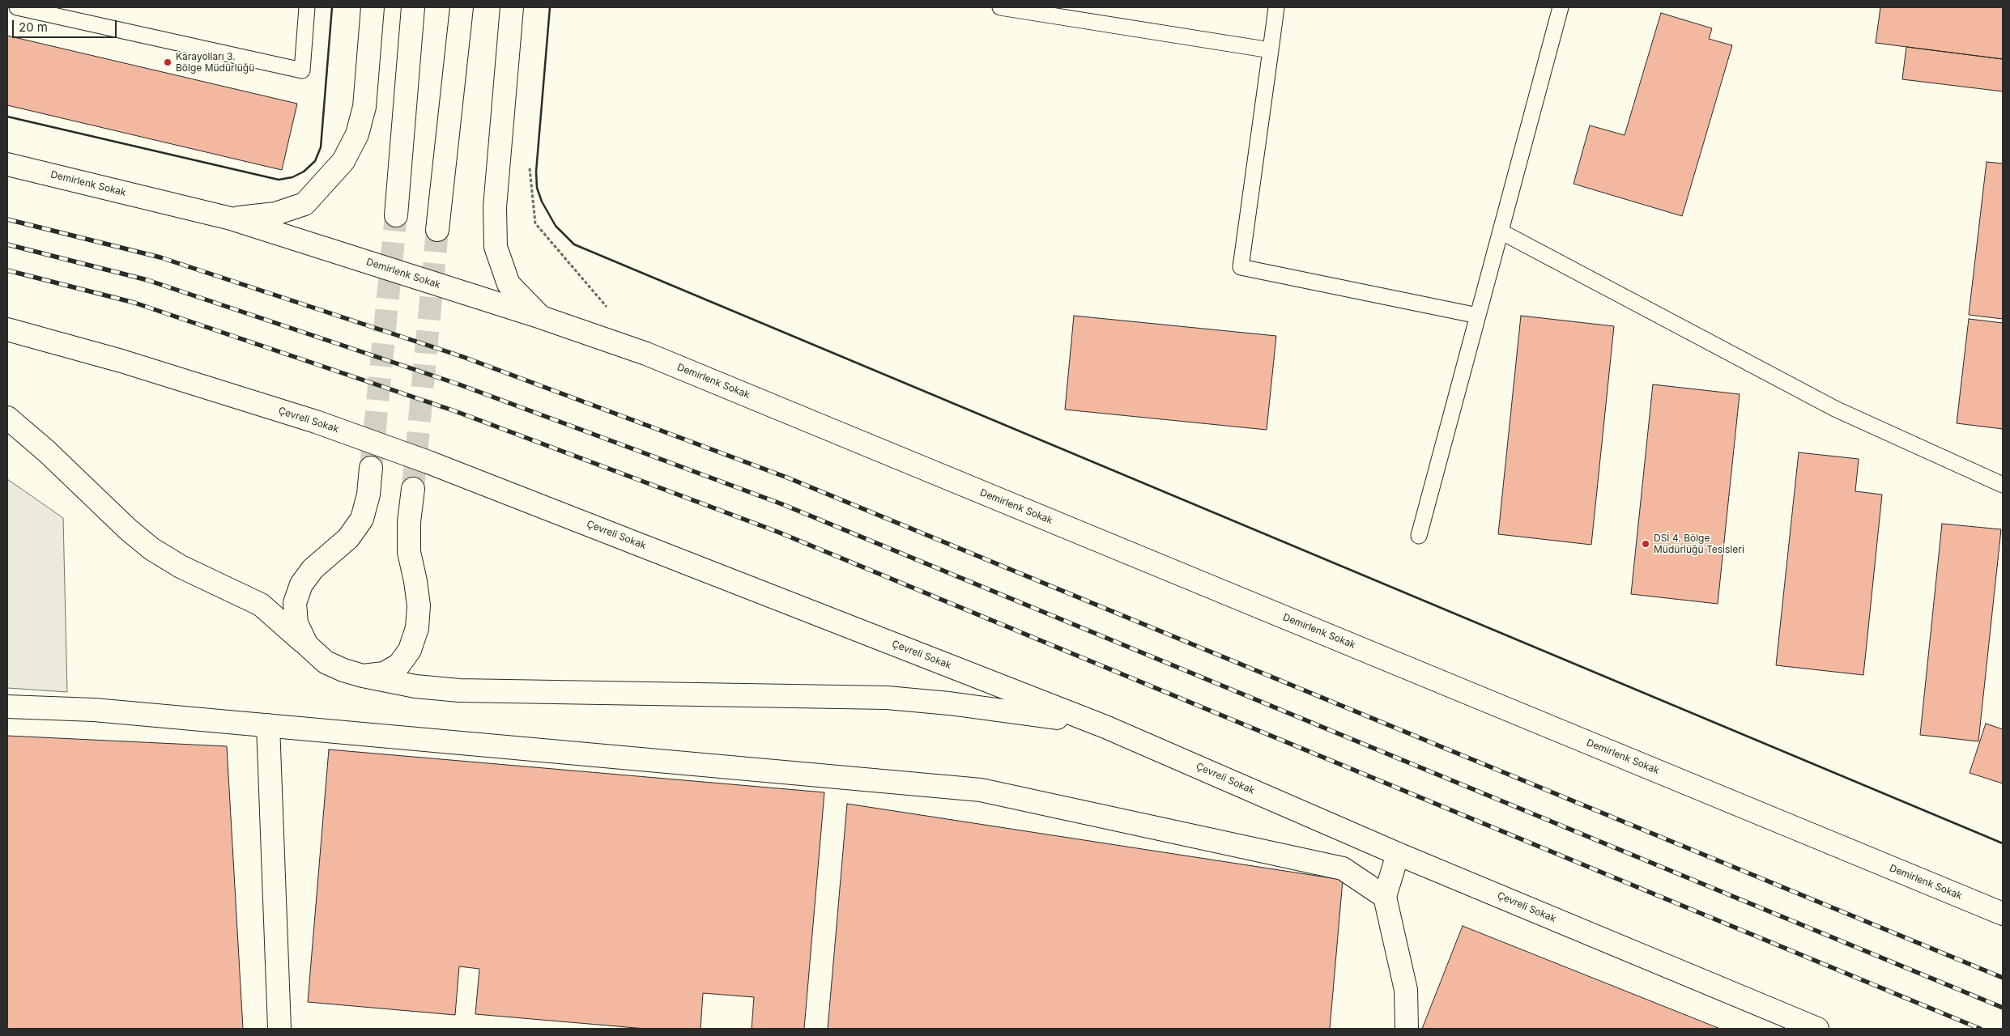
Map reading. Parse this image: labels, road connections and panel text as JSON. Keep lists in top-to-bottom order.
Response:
{
  "streets": {
    "street": ["Demirlenk Sokak", "Çevreli Sokak"]
  },
  "places": ["Karayolları 3. Bölge Müdürlüğü", "DSİ 4. Bölge Müdürlüğü Tesisleri"],
  "scale_bar": "20 m"
}
